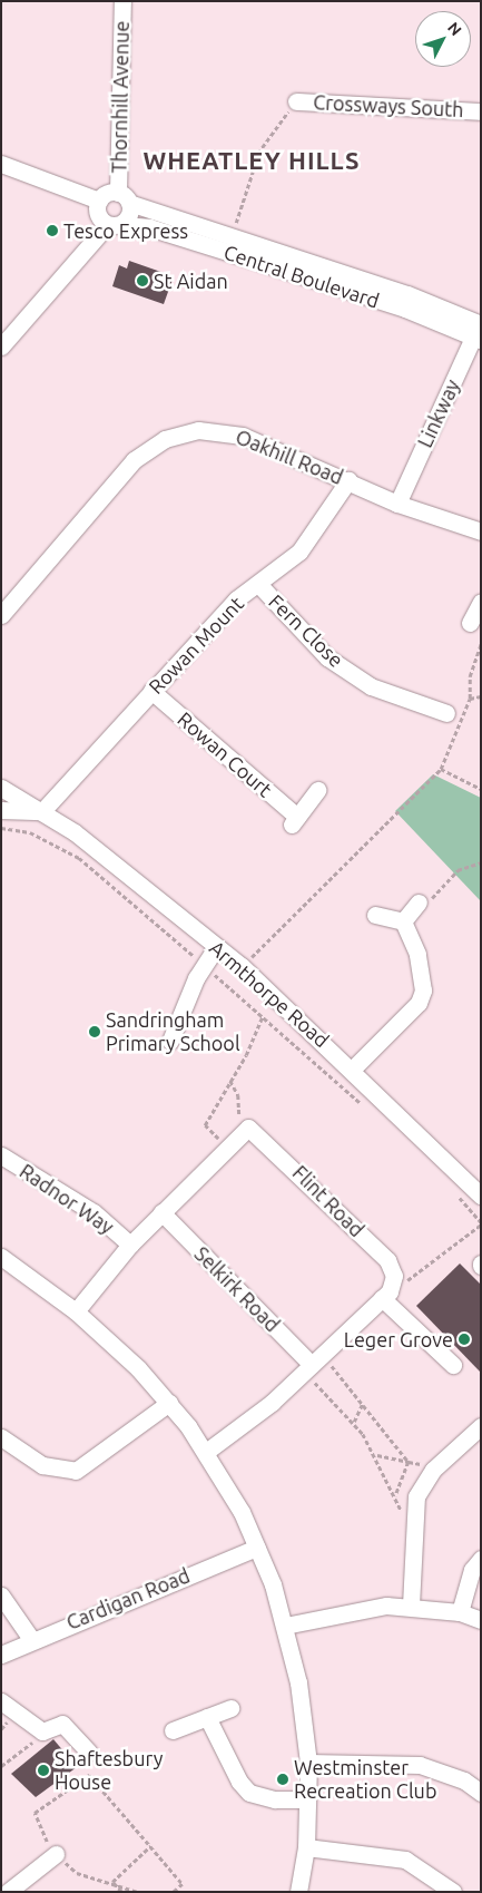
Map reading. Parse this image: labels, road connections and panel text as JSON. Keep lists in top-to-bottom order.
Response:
{
  "streets": {
    "street": [
      "Thornhill Avenue",
      "Crossways South",
      "Central Boulevard",
      "Linkway",
      "Oakhill Road",
      "Fern Close",
      "Rowan Mount",
      "Rowan Court",
      "Armthorpe Road",
      "Radnor Way",
      "Flint Road",
      "Selkirk Road",
      "Cardigan Road"
    ]
  },
  "crossings": [
    ["Thornhill Avenue", "Central Boulevard"],
    ["Central Boulevard", "Linkway"],
    ["Linkway", "Oakhill Road"],
    ["Oakhill Road", "Rowan Mount"],
    ["Fern Close", "Rowan Mount"],
    ["Rowan Mount", "Rowan Court"],
    ["Rowan Mount", "Armthorpe Road"]
  ],
  "districts": ["WHEATLEY HILLS"],
  "places": [
    "Tesco Express",
    "St Aidan",
    "Sandringham Primary School",
    "Leger Grove",
    "Shaftesbury House",
    "Westminster Recreation Club"
  ],
  "north": "top right"
}
